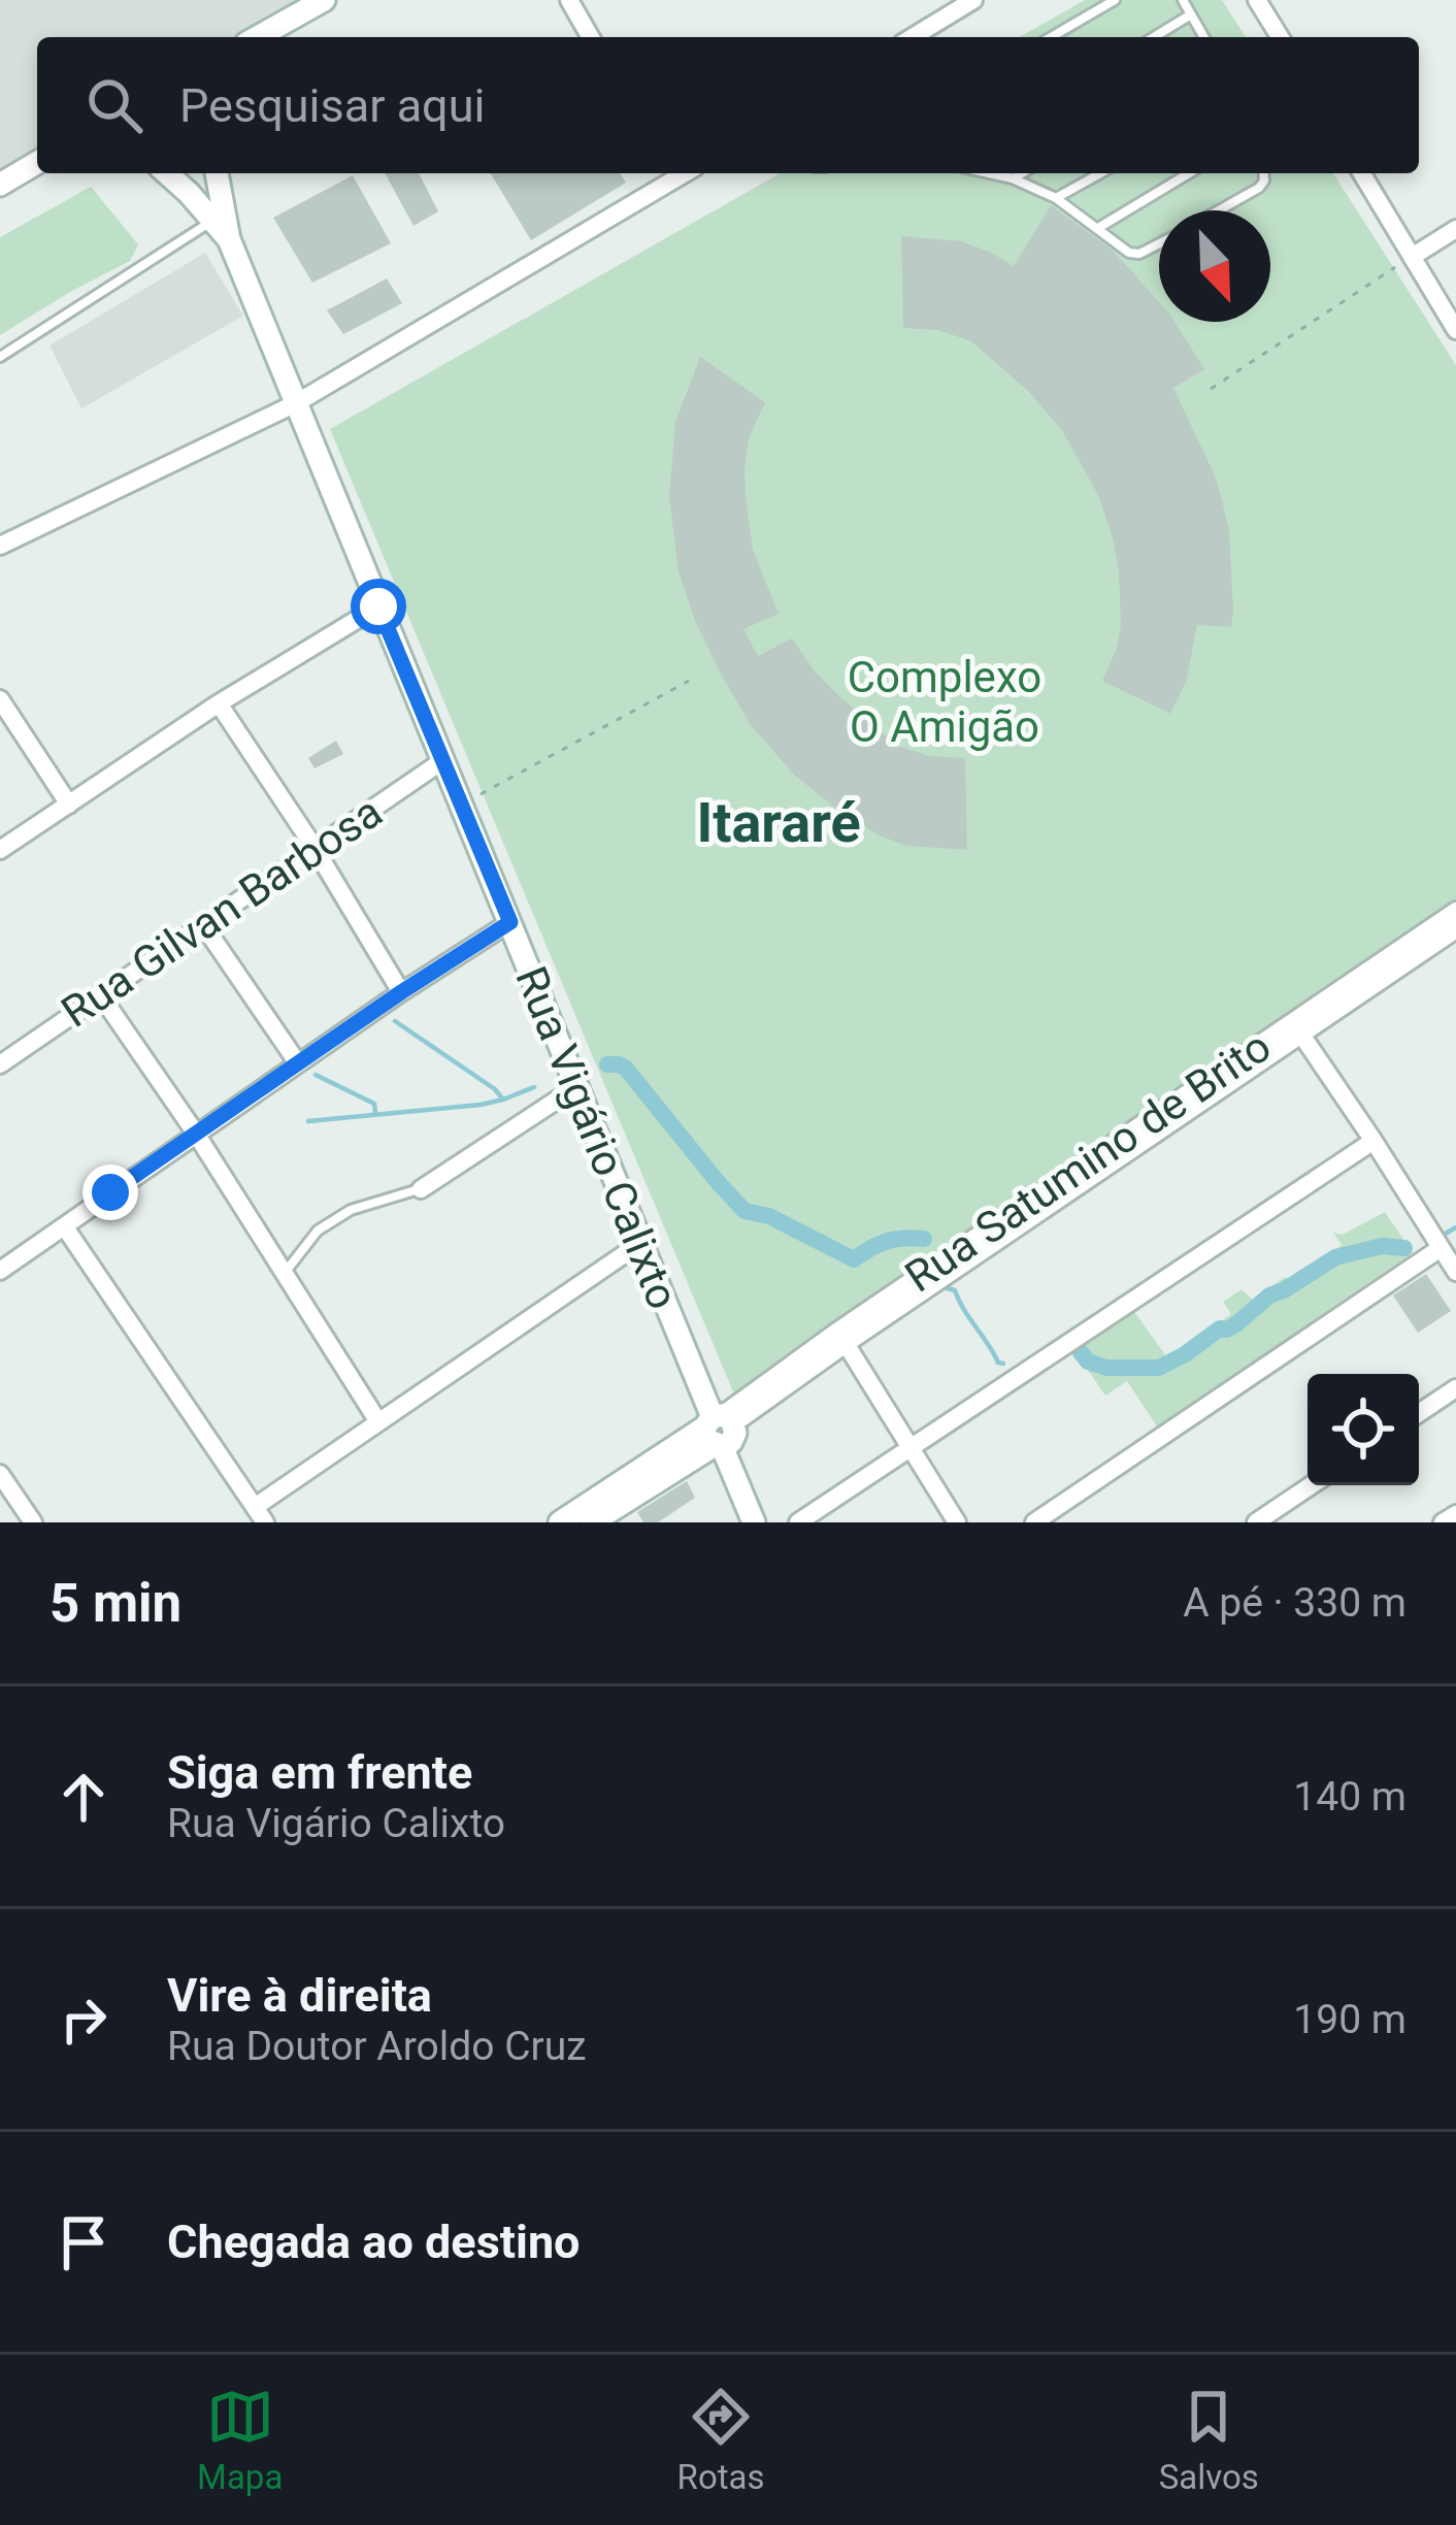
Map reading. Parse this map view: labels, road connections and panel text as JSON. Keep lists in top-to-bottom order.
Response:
{
  "streets": {
    "main road": ["Rua Vigário Calixto", "Rua Satumino de Brito"],
    "street": ["Rua Gilvan Barbosa"]
  },
  "crossings": [
    ["Rua Gilvan Barbosa", "Rua Vigário Calixto"],
    ["Rua Vigário Calixto", "Rua Satumino de Brito"]
  ],
  "districts": ["Itararé"],
  "parks": ["Complexo O Amigão"],
  "north": "bottom right",
  "page": {
    "search": "Pesquisar aqui",
    "heading": ["5 min", "A pé · 330 m"],
    "list": [
      ["Siga em frente", "Rua Vigário Calixto", "140 m"],
      ["Vire à direita", "Rua Doutor Aroldo Cruz", "190 m"],
      "Chegada ao destino"
    ],
    "nav": ["Mapa", "Rotas", "Salvos"]
  }
}
